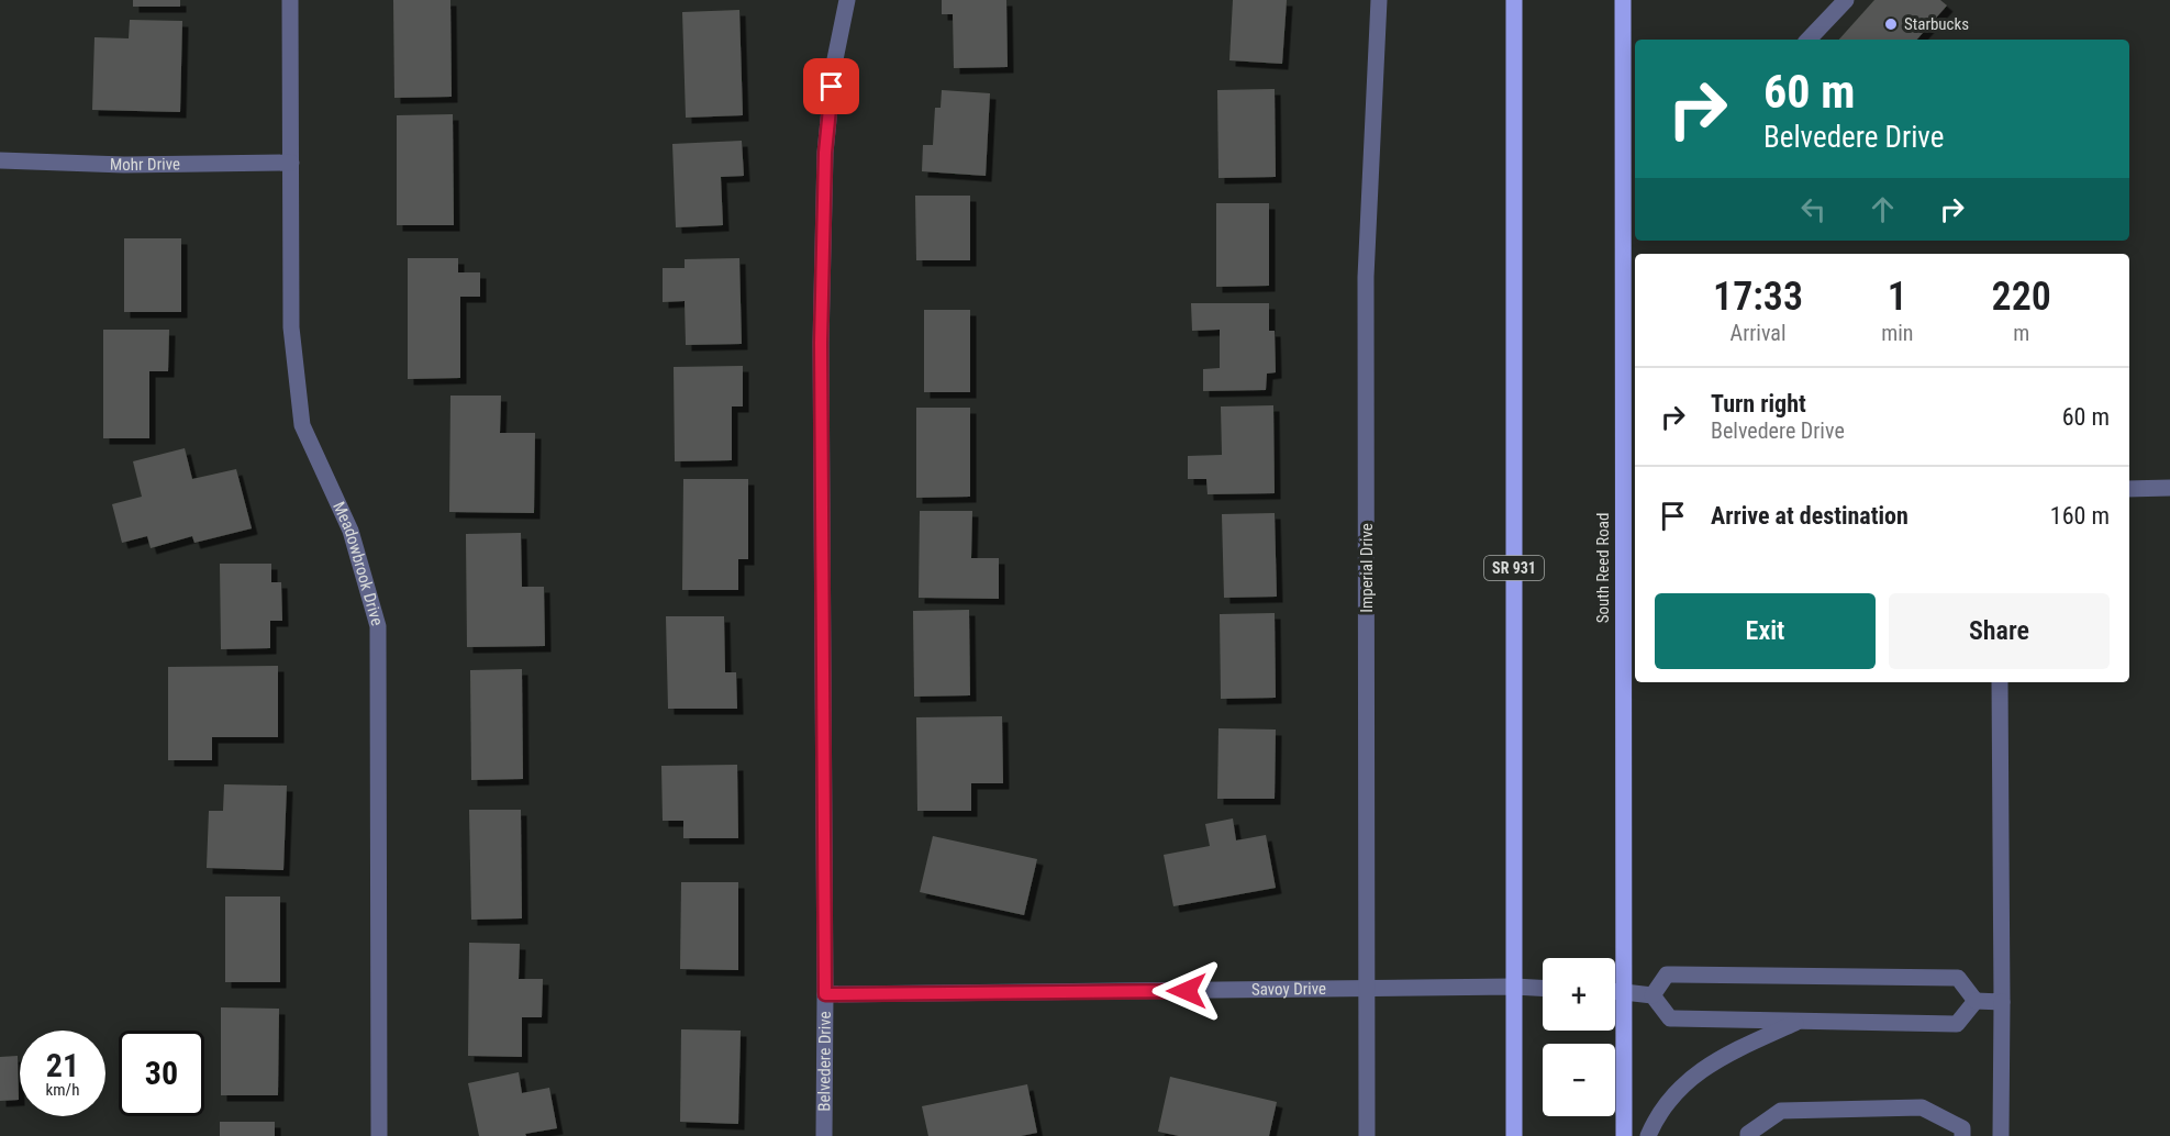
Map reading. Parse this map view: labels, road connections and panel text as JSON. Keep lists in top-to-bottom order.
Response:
{
  "streets": {
    "main road": ["SR 931", "South Reed Road"],
    "street": [
      "Mohr Drive",
      "Meadowbrook Drive",
      "Imperial Drive",
      "Savoy Drive",
      "Belvedere Drive"
    ]
  },
  "crossings": [
    ["Mohr Drive", "Meadowbrook Drive"],
    ["Imperial Drive", "Savoy Drive"],
    ["SR 931", "Savoy Drive"],
    ["Savoy Drive", "Belvedere Drive"]
  ],
  "places": ["Starbucks"],
  "page": {
    "turn": ["60 m", "Belvedere Drive"],
    "eta": [
      "17:33",
      "Arrival",
      "1",
      "min",
      "220",
      "m"
    ],
    "list": [
      {
        "name": "Turn right",
        "note": "Belvedere Drive",
        "value": "60 m"
      },
      {
        "name": "Arrive at destination",
        "value": "160 m"
      }
    ],
    "buttons": ["Exit", "Share"],
    "map_buttons": ["+", "−"],
    "speed": "21 km/h",
    "limit": "30"
  }
}
